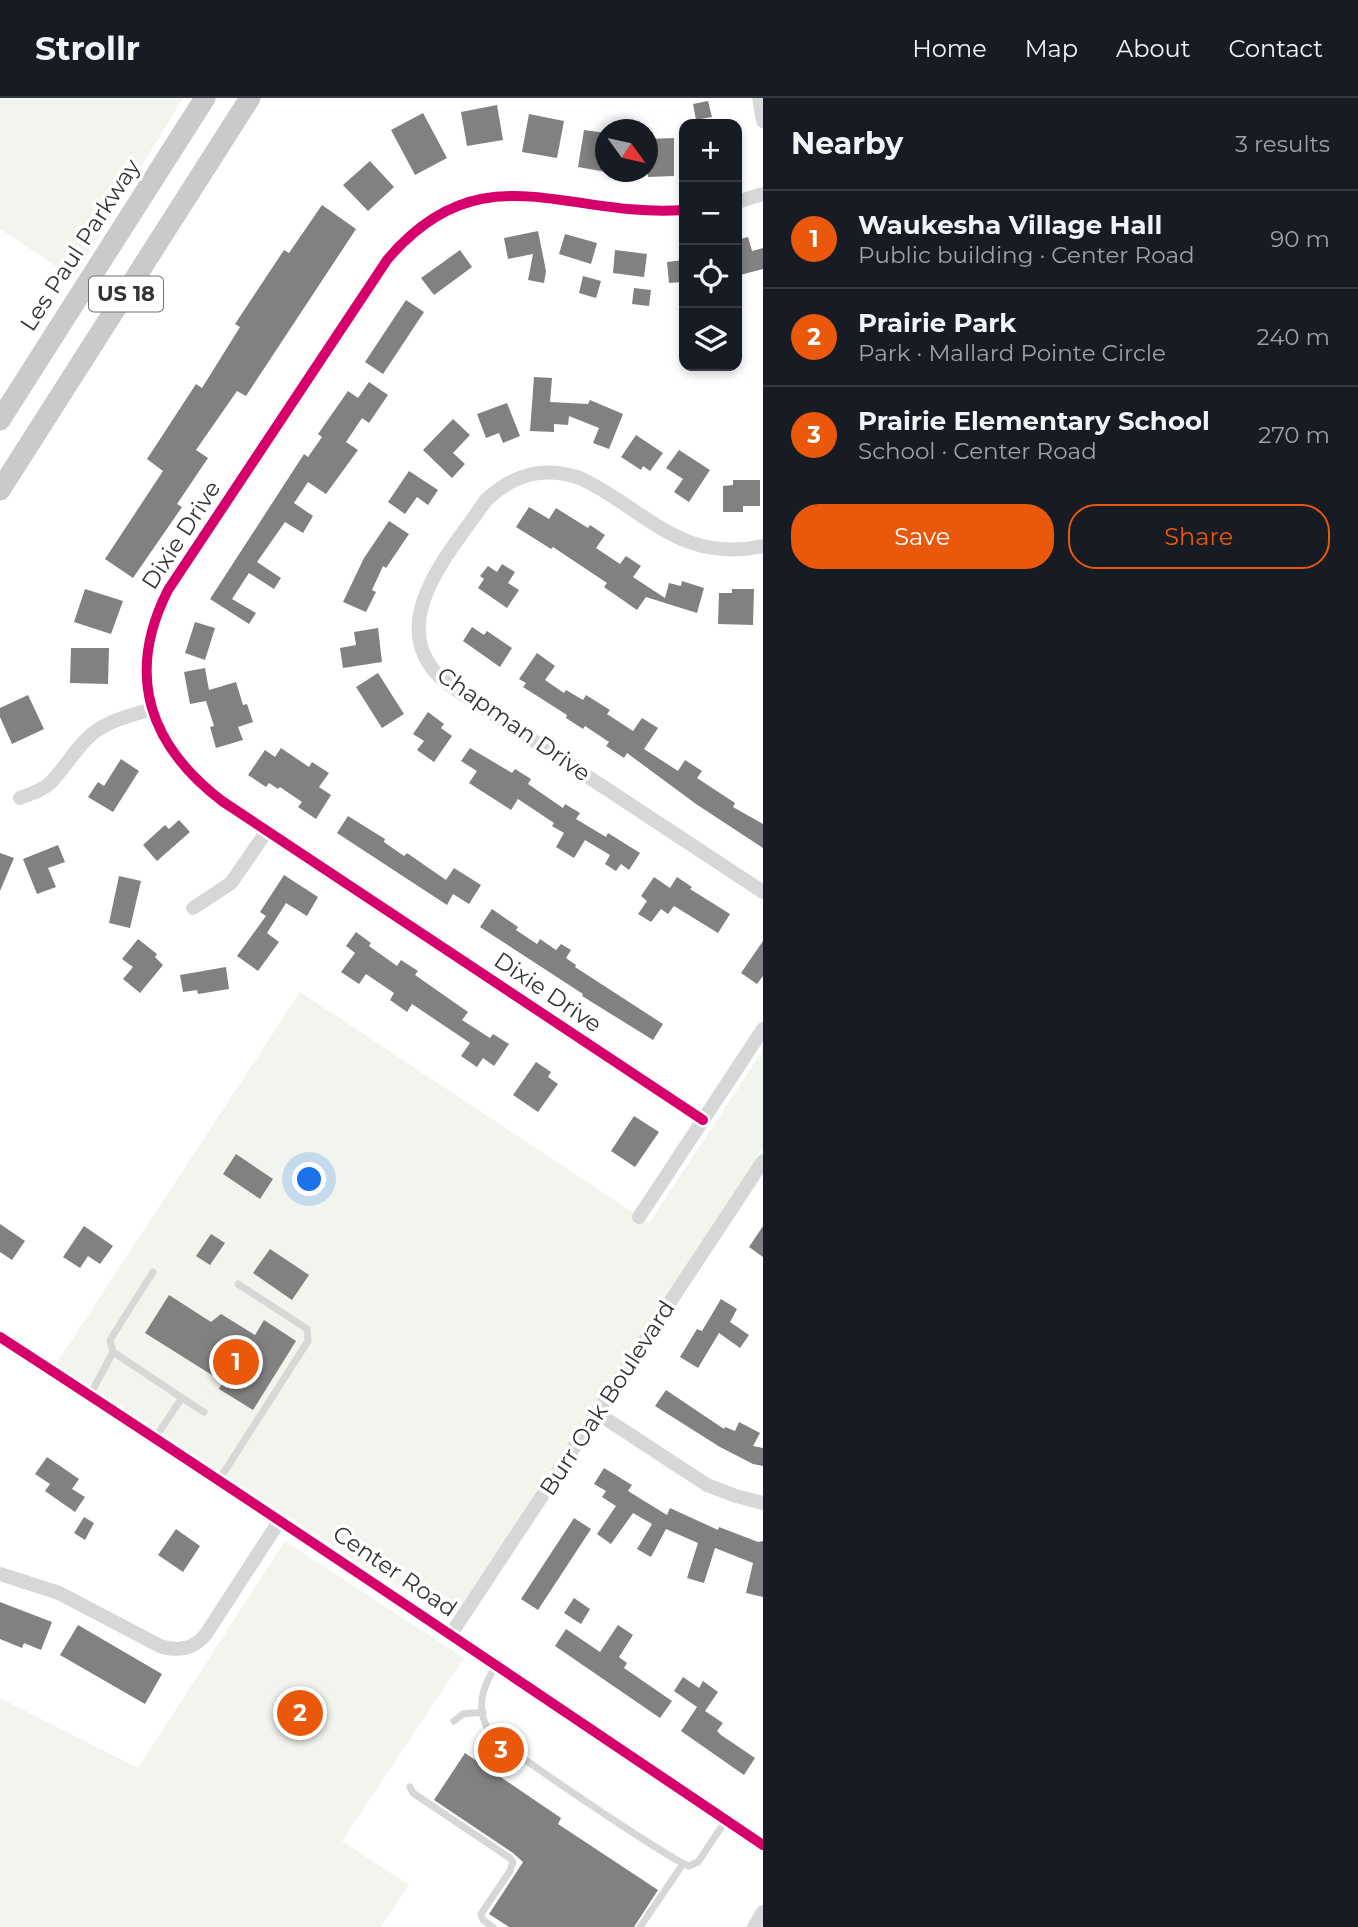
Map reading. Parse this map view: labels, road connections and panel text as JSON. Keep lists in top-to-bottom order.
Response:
{
  "streets": {
    "main road": ["Les Paul Parkway", "US 18"],
    "street": [
      "Dixie Drive",
      "Chapman Drive",
      "Burr Oak Boulevard",
      "Center Road"
    ]
  },
  "crossings": [
    ["Burr Oak Boulevard", "Center Road"]
  ],
  "north": "bottom right",
  "page": {
    "header": "Strollr",
    "nav": [
      "Home",
      "Map",
      "About",
      "Contact"
    ],
    "heading": ["Nearby", "3 results"],
    "map_buttons": ["+", "−"],
    "list": [
      {
        "mark": "1",
        "name": "Waukesha Village Hall",
        "note": "Public building · Center Road",
        "value": "90 m"
      },
      {
        "mark": "2",
        "name": "Prairie Park",
        "note": "Park · Mallard Pointe Circle",
        "value": "240 m"
      },
      {
        "mark": "3",
        "name": "Prairie Elementary School",
        "note": "School · Center Road",
        "value": "270 m"
      }
    ],
    "buttons": ["Save", "Share"],
    "pins": ["1", "2", "3"]
  }
}
